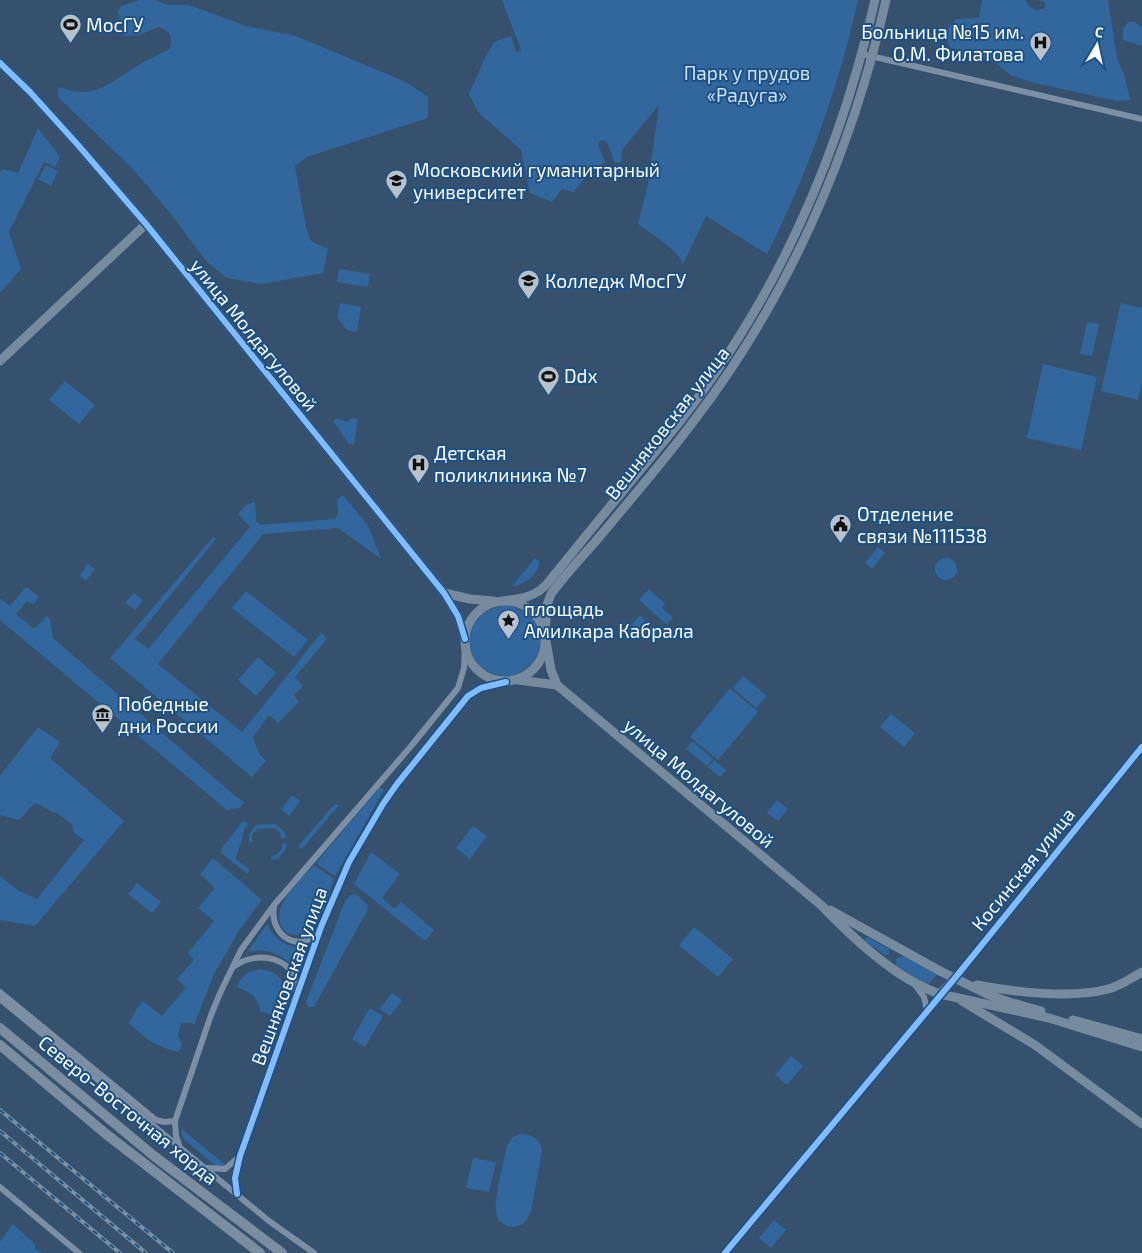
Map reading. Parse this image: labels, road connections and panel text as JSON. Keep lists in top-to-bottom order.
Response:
{
  "streets": {
    "main road": [
      "улица Молдагуловой",
      "Вешняковская улица",
      "Косинская улица",
      "Северо-Восточная хорда"
    ]
  },
  "crossings": [
    ["улица Молдагуловой", "Вешняковская улица"],
    ["улица Молдагуловой", "Косинская улица"]
  ],
  "parks": ["Парк у прудов «Радуга»"],
  "places": {
    "sports": ["МосГУ", "Ddx"],
    "hospital": ["Больница №15 им. О.М. Филатова", "Детская поликлиника №7"],
    "school or university": ["Московский гуманитарный университет", "Колледж МосГУ"],
    "public building": ["Отделение связи №111538"],
    "place": ["площадь Амилкара Кабрала"],
    "museum": ["Победные дни России"]
  },
  "north": "top"
}
